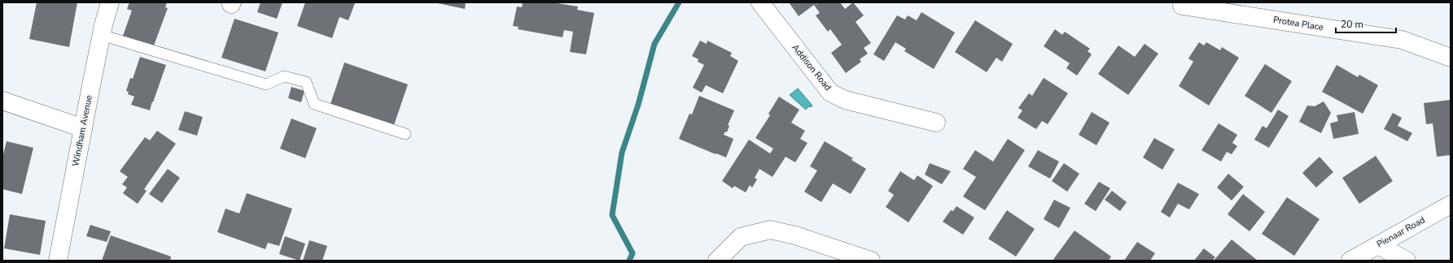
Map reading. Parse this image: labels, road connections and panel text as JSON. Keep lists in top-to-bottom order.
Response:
{
  "streets": {
    "street": [
      "Protea Place",
      "Addison Road",
      "Windham Avenue",
      "Pienaar Road"
    ]
  },
  "scale_bar": "20 m"
}
